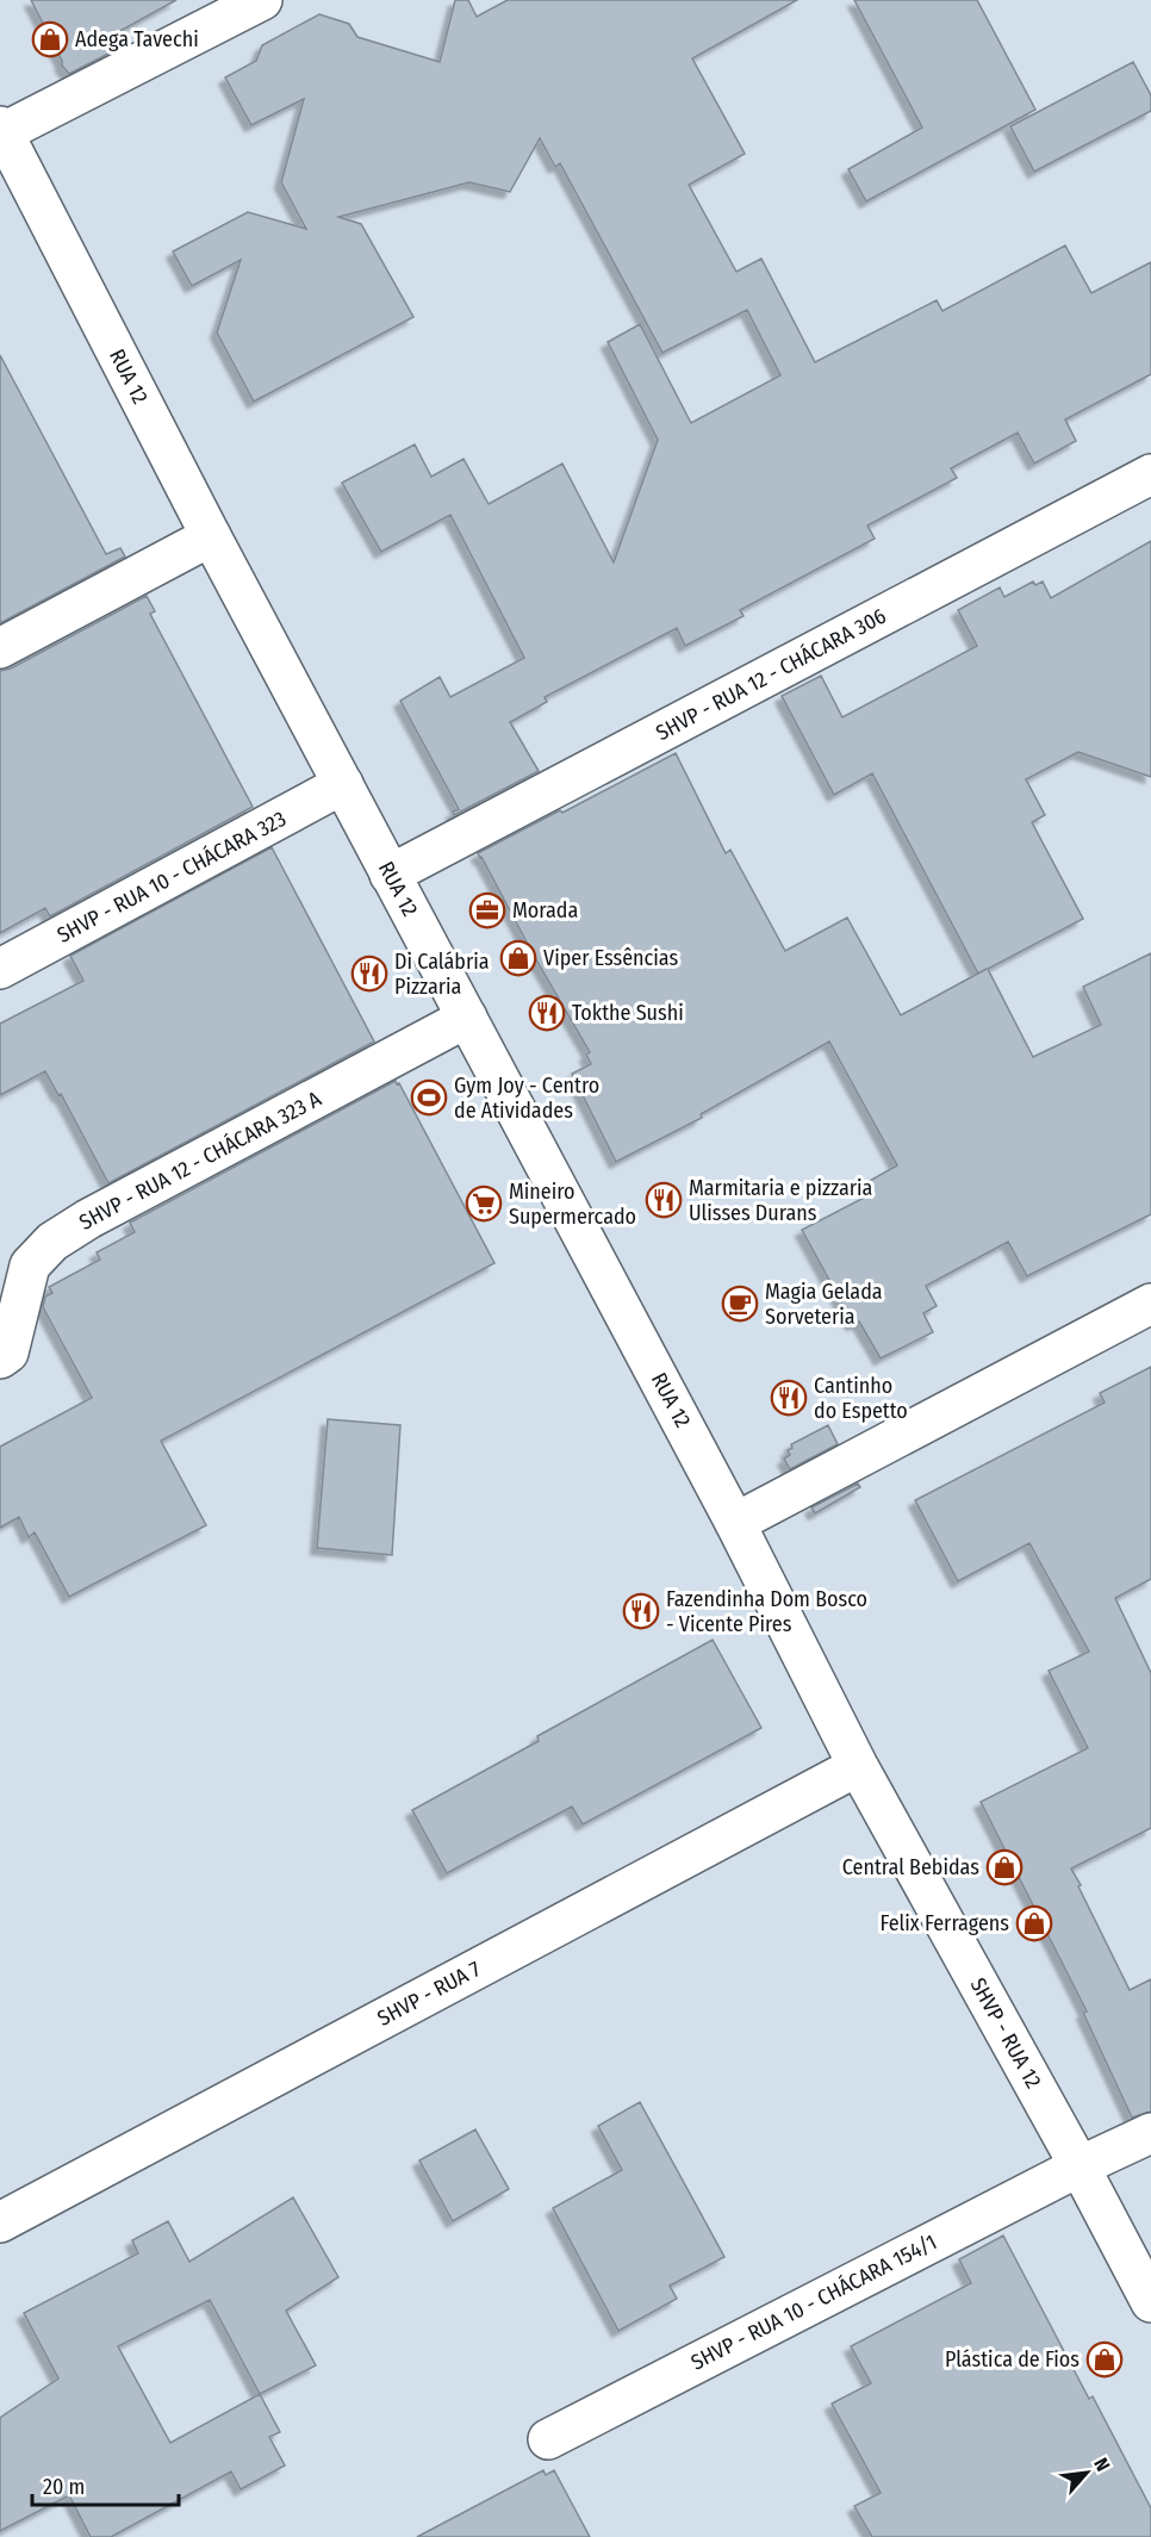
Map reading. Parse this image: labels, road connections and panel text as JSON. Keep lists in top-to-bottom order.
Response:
{
  "streets": {
    "street": [
      "RUA 12",
      "SHVP - RUA 12 - CHÁCARA 306",
      "SHVP - RUA 10 - CHÁCARA 323",
      "SHVP - RUA 12 - CHÁCARA 323 A",
      "SHVP - RUA 7",
      "SHVP - RUA 12",
      "SHVP - RUA 10 - CHÁCARA 154/1"
    ]
  },
  "crossings": [
    ["RUA 12", "SHVP - RUA 12 - CHÁCARA 306"],
    ["RUA 12", "SHVP - RUA 10 - CHÁCARA 323"],
    ["RUA 12", "SHVP - RUA 12 - CHÁCARA 323 A"],
    ["RUA 12", "SHVP - RUA 7"],
    ["RUA 12", "SHVP - RUA 12"],
    ["SHVP - RUA 7", "SHVP - RUA 12"],
    ["SHVP - RUA 12", "SHVP - RUA 10 - CHÁCARA 154/1"]
  ],
  "places": {
    "shop": [
      "Adega Tavechi",
      "Viper Essências",
      "Central Bebidas",
      "Felix Ferragens",
      "Plástica de Fios"
    ],
    "office": ["Morada"],
    "restaurant": [
      "Di Calábria Pizzaria",
      "Tokthe Sushi",
      "Marmitaria e pizzaria Ulisses Durans",
      "Cantinho do Espetto",
      "Fazendinha Dom Bosco - Vicente Pires"
    ],
    "sports": ["Gym Joy - Centro de Atividades"],
    "supermarket": ["Mineiro Supermercado"],
    "cafe": ["Magia Gelada Sorveteria"]
  },
  "scale_bar": "20 m",
  "north": "top right"
}
